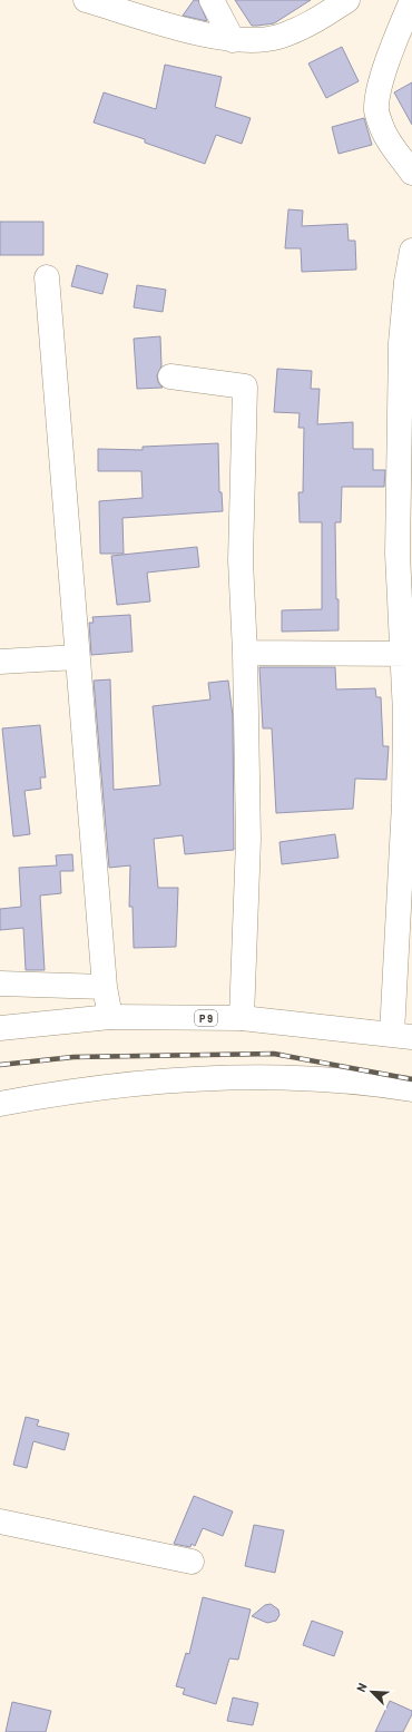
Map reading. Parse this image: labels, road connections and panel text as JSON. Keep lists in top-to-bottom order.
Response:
{
  "streets": {
    "street": ["P 9"]
  },
  "north": "top left"
}
